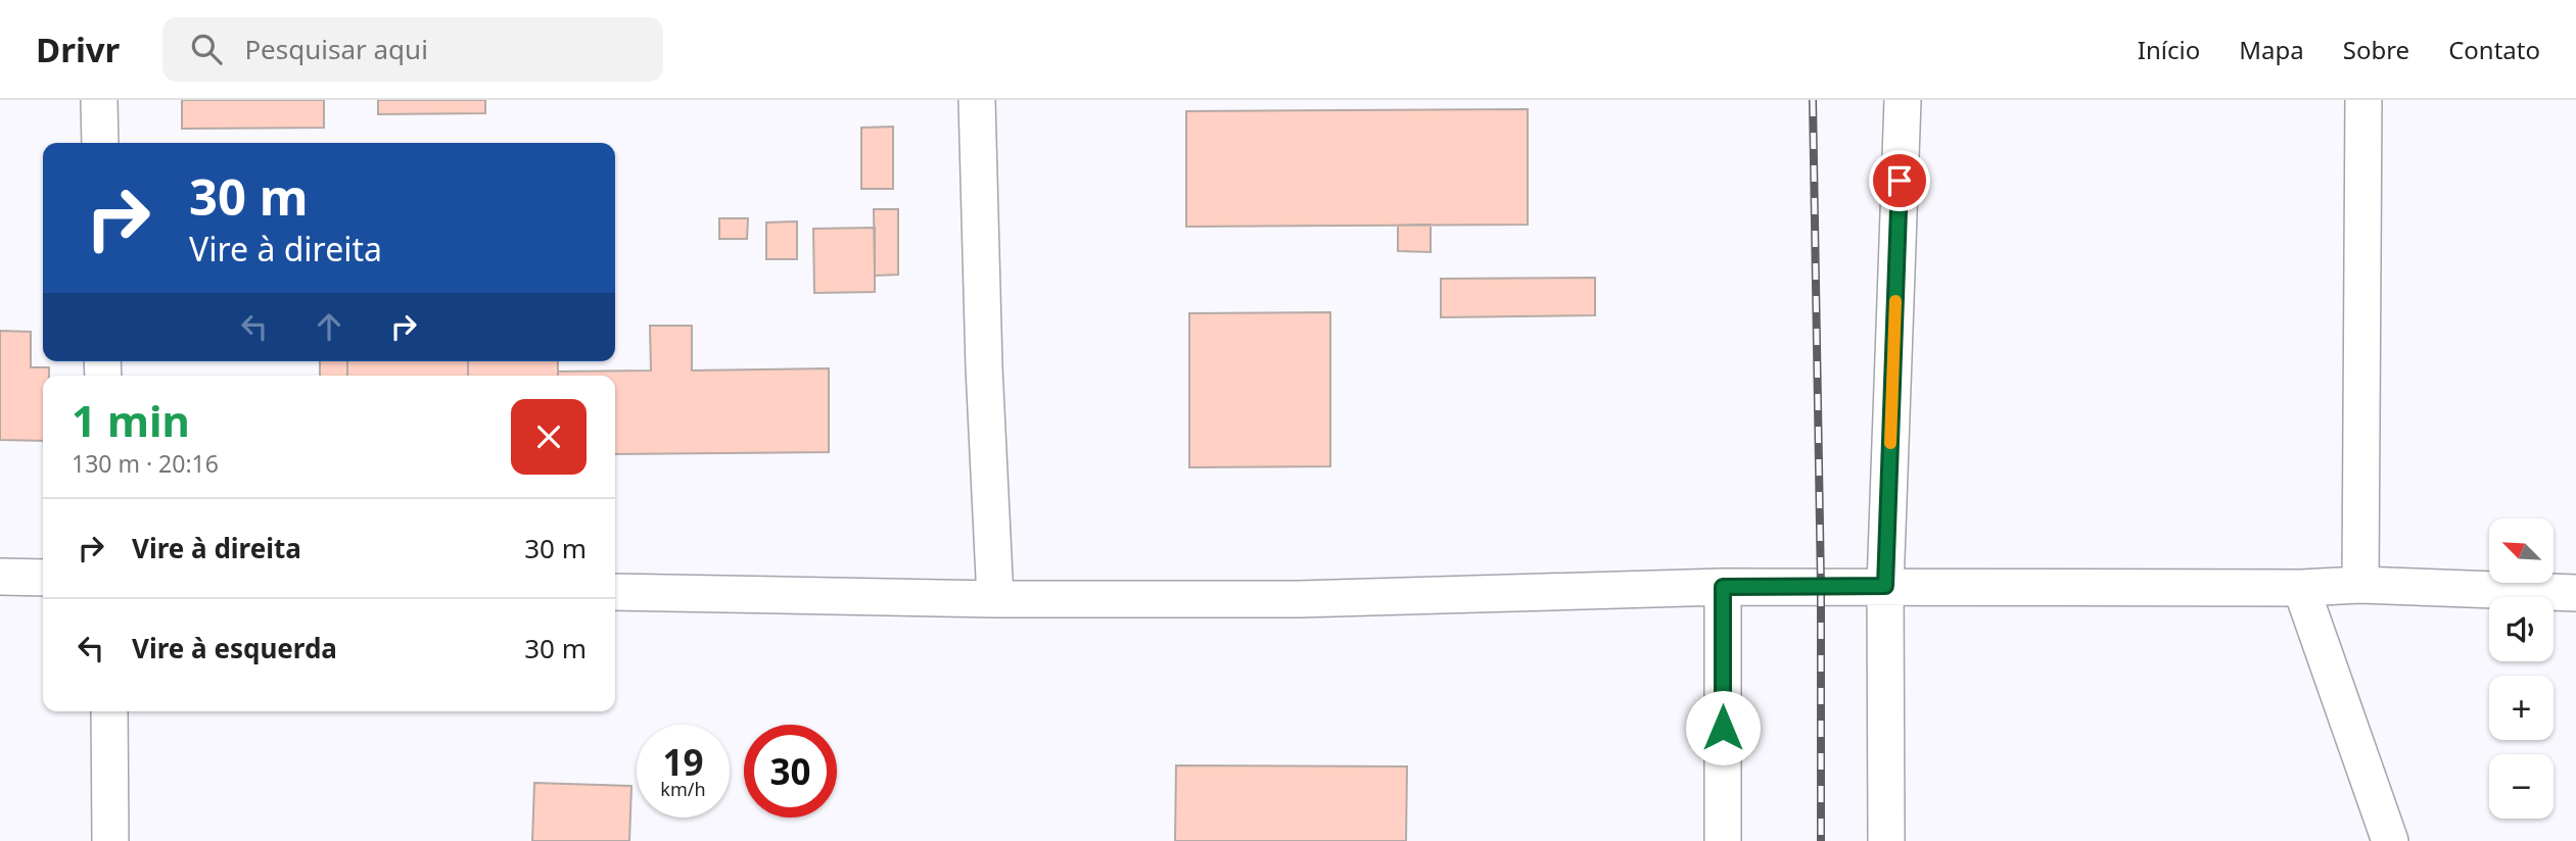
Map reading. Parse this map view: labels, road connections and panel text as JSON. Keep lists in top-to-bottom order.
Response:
{
  "north": "top left",
  "page": {
    "header": "Drivr",
    "search": "Pesquisar aqui",
    "nav": [
      "Início",
      "Mapa",
      "Sobre",
      "Contato"
    ],
    "turn": ["30 m", "Vire à direita"],
    "heading": ["1 min", "130 m · 20:16"],
    "list": [
      {
        "name": "Vire à direita",
        "value": "30 m"
      },
      {
        "name": "Vire à esquerda",
        "value": "30 m"
      }
    ],
    "map_buttons": ["+", "−"],
    "speed": "19 km/h",
    "limit": "30"
  }
}
